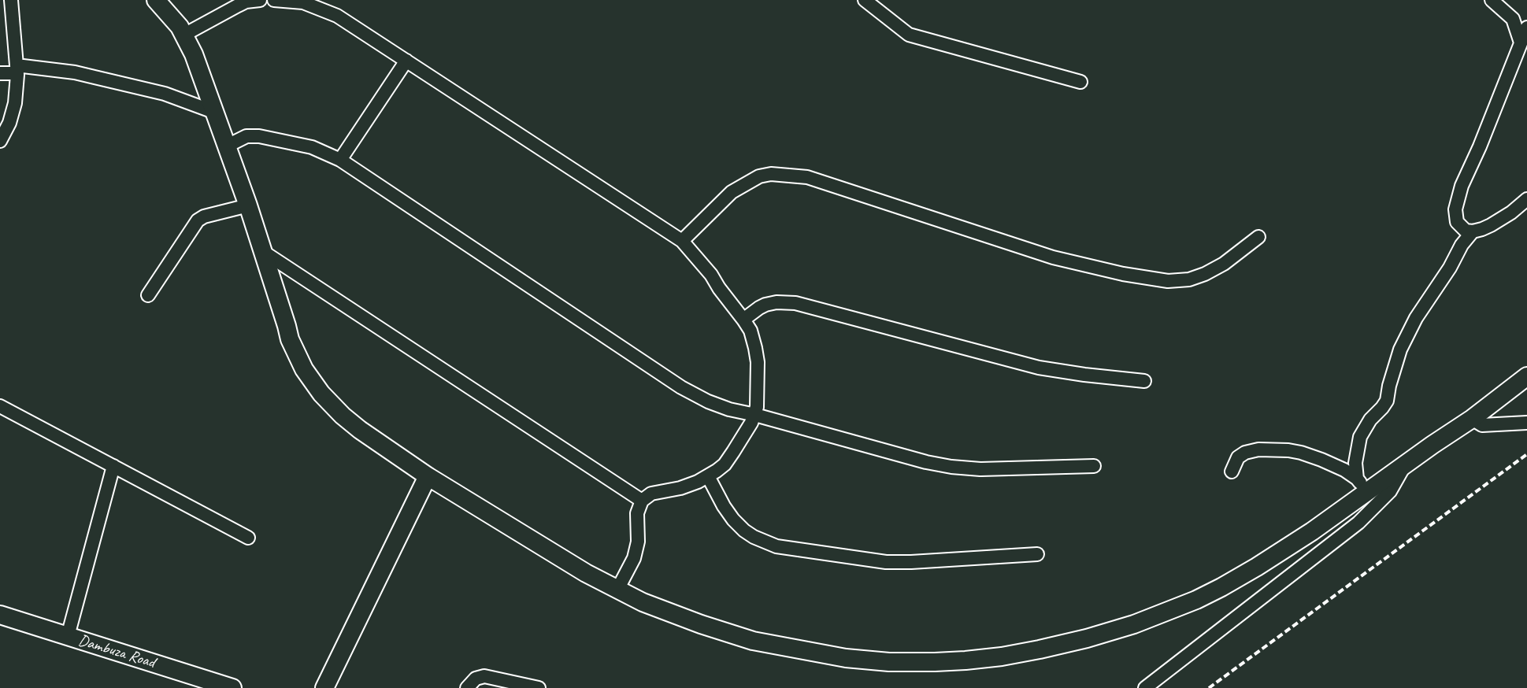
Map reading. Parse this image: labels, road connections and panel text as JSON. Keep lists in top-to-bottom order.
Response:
{
  "streets": {
    "street": ["Dambuza Road"]
  }
}
